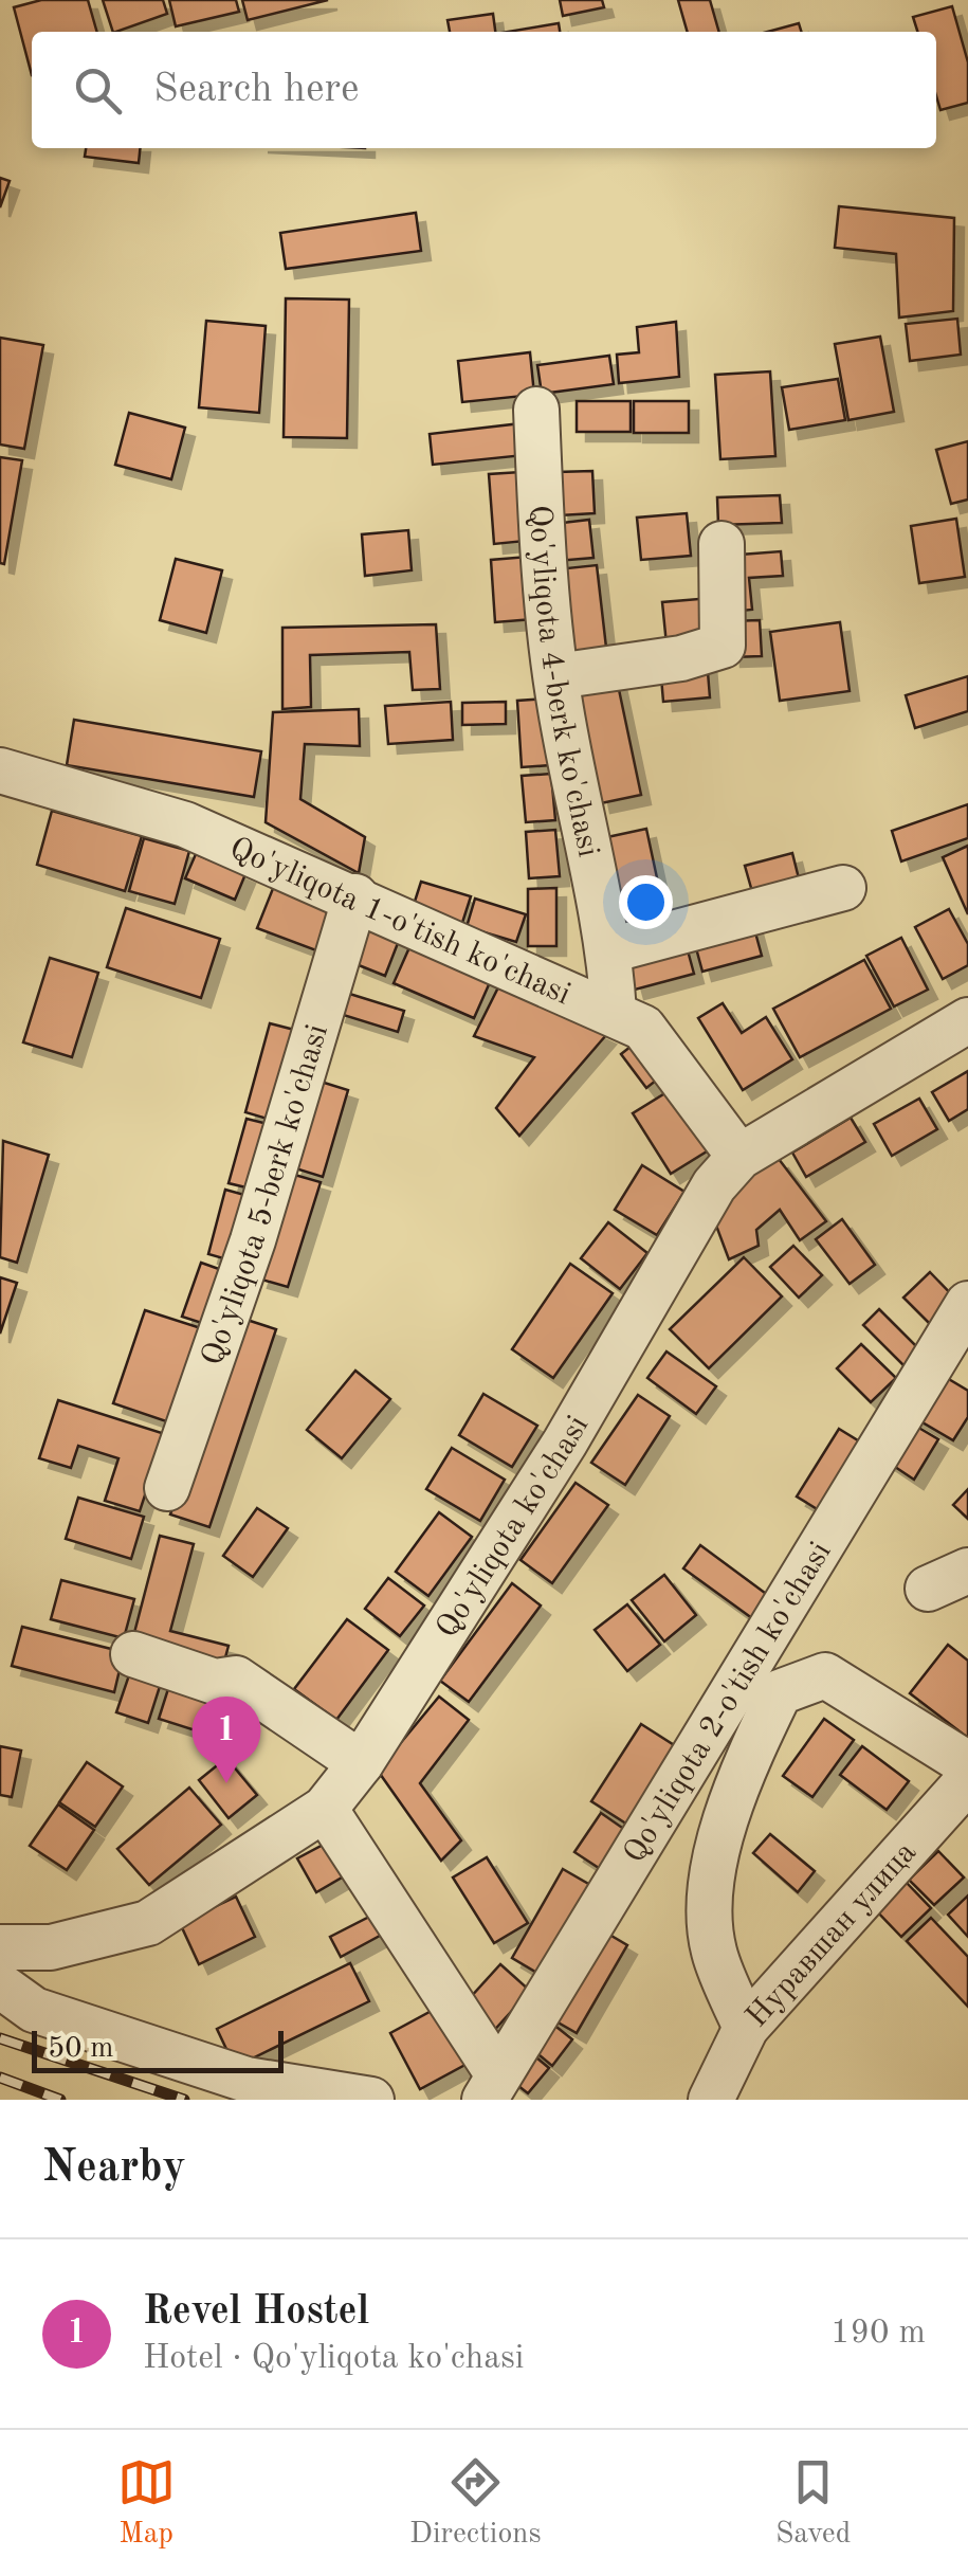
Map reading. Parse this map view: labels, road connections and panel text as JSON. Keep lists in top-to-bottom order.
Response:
{
  "streets": {
    "street": [
      "Qo'yliqota 4-berk ko'chasi",
      "Qo'yliqota 1-o'tish ko'chasi",
      "Qo'yliqota 5-berk ko'chasi",
      "Qo'yliqota ko'chasi",
      "Qo'yliqota 2-o'tish ko'chasi",
      "Нуравшан улица"
    ]
  },
  "crossings": [
    ["Qo'yliqota 4-berk ko'chasi", "Qo'yliqota 1-o'tish ko'chasi"],
    ["Qo'yliqota 1-o'tish ko'chasi", "Qo'yliqota 5-berk ko'chasi"],
    ["Qo'yliqota 1-o'tish ko'chasi", "Qo'yliqota ko'chasi"]
  ],
  "scale_bar": "50 m",
  "page": {
    "search": "Search here",
    "pins": "1",
    "scale": "50 m",
    "heading": "Nearby",
    "list": [
      {
        "mark": "1",
        "name": "Revel Hostel",
        "note": "Hotel · Qo'yliqota ko'chasi",
        "value": "190 m"
      }
    ],
    "nav": ["Map", "Directions", "Saved"]
  }
}
